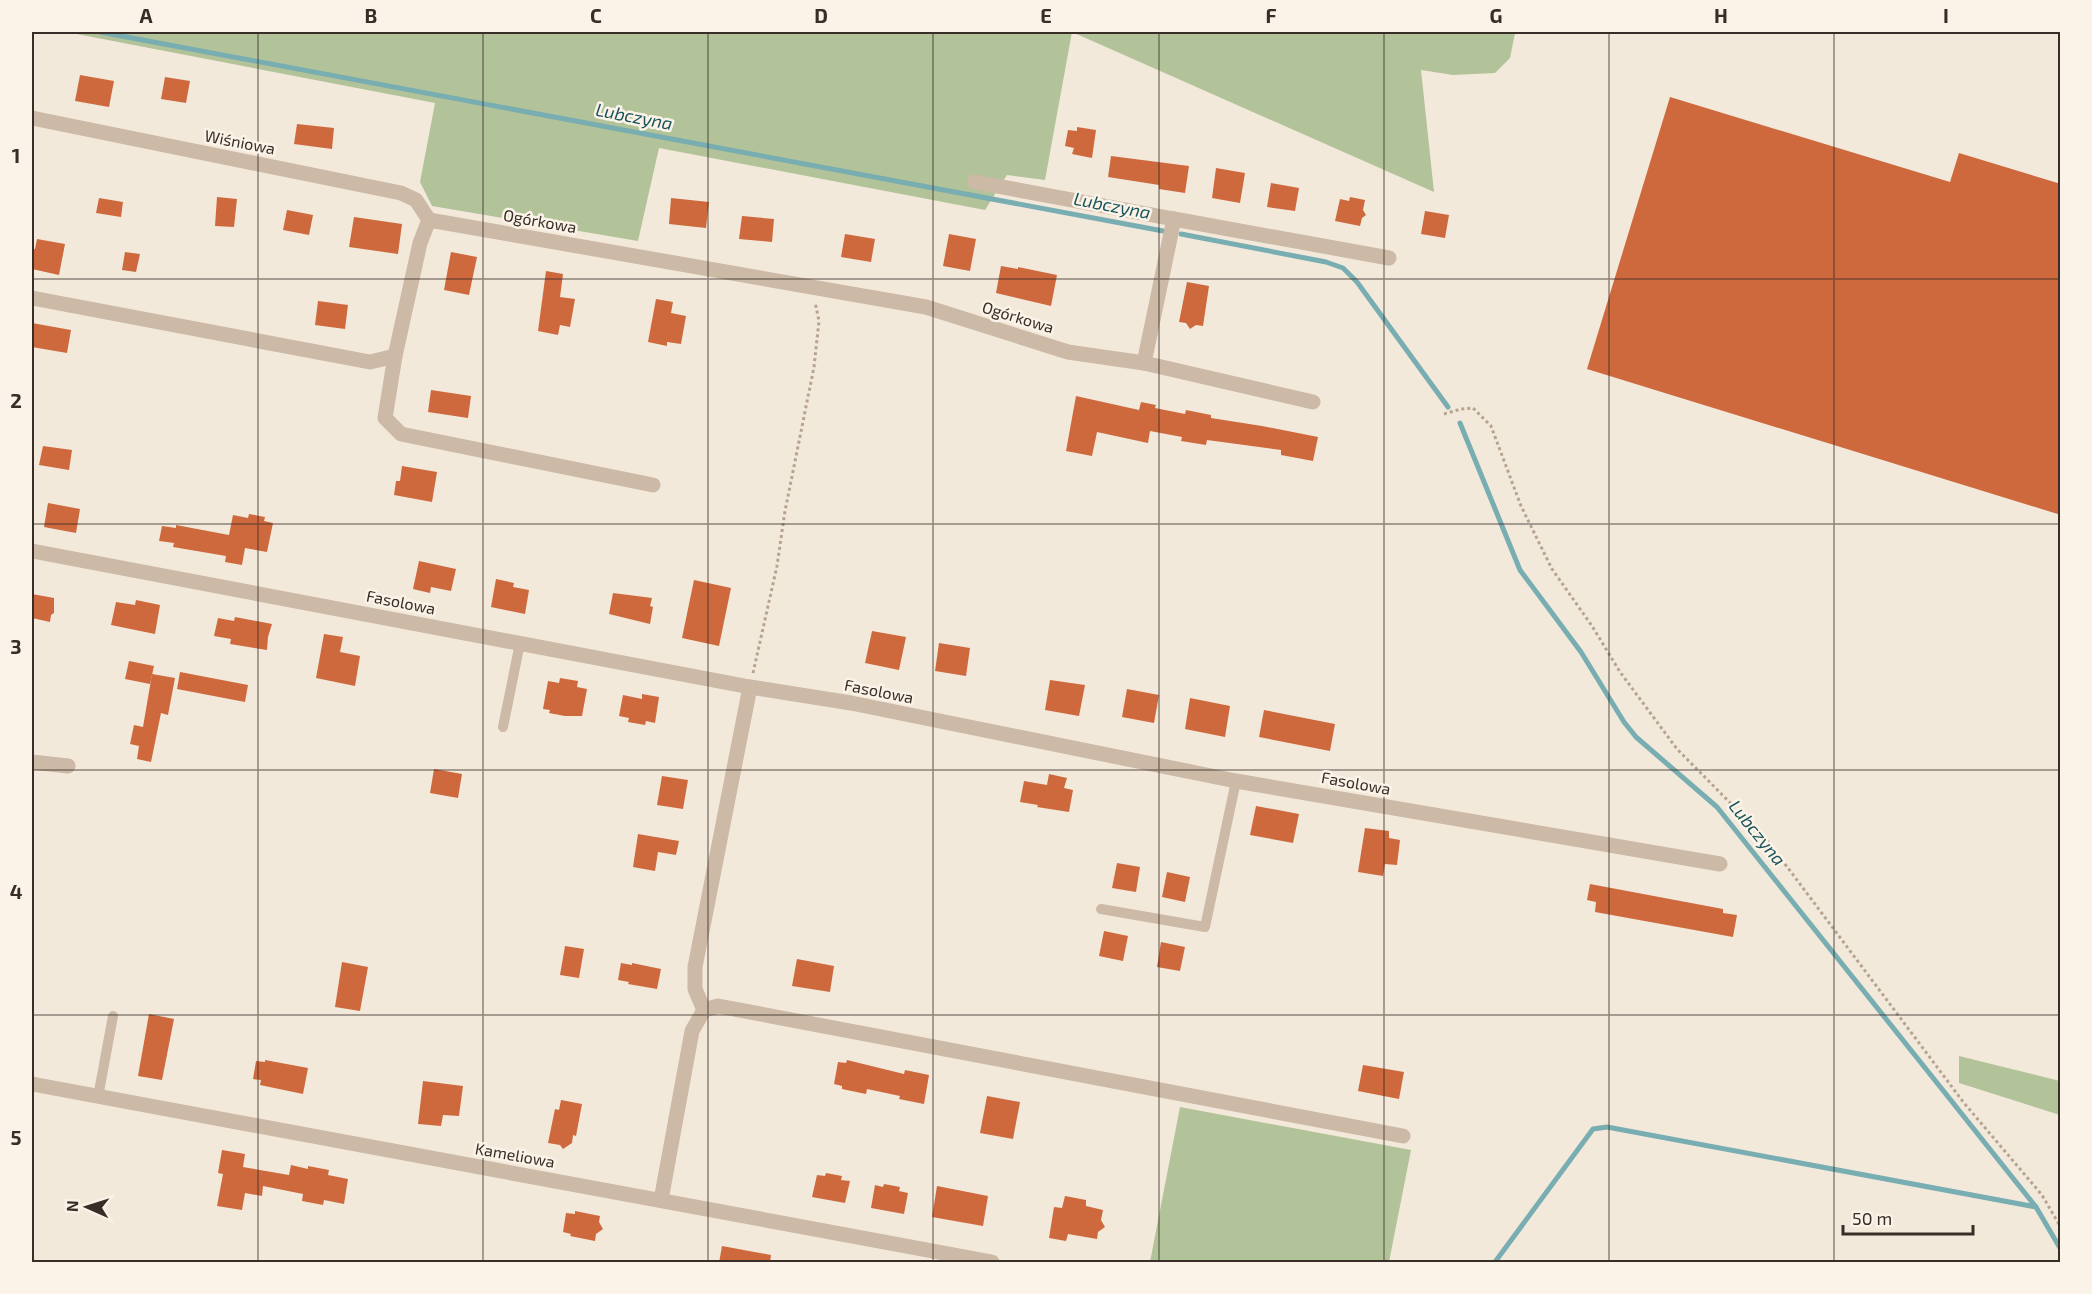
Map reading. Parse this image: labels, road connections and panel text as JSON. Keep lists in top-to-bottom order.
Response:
{
  "streets": {
    "street": [
      "Wiśniowa",
      "Ogórkowa",
      "Fasolowa",
      "Kameliowa"
    ]
  },
  "crossings": [
    ["Wiśniowa", "Ogórkowa"]
  ],
  "water": ["Lubczyna"],
  "scale_bar": "50 m",
  "north": "left",
  "grid": {
    "columns": [
      "A",
      "B",
      "C",
      "D",
      "E",
      "F",
      "G",
      "H",
      "I"
    ],
    "rows": [
      "1",
      "2",
      "3",
      "4",
      "5"
    ]
  }
}
